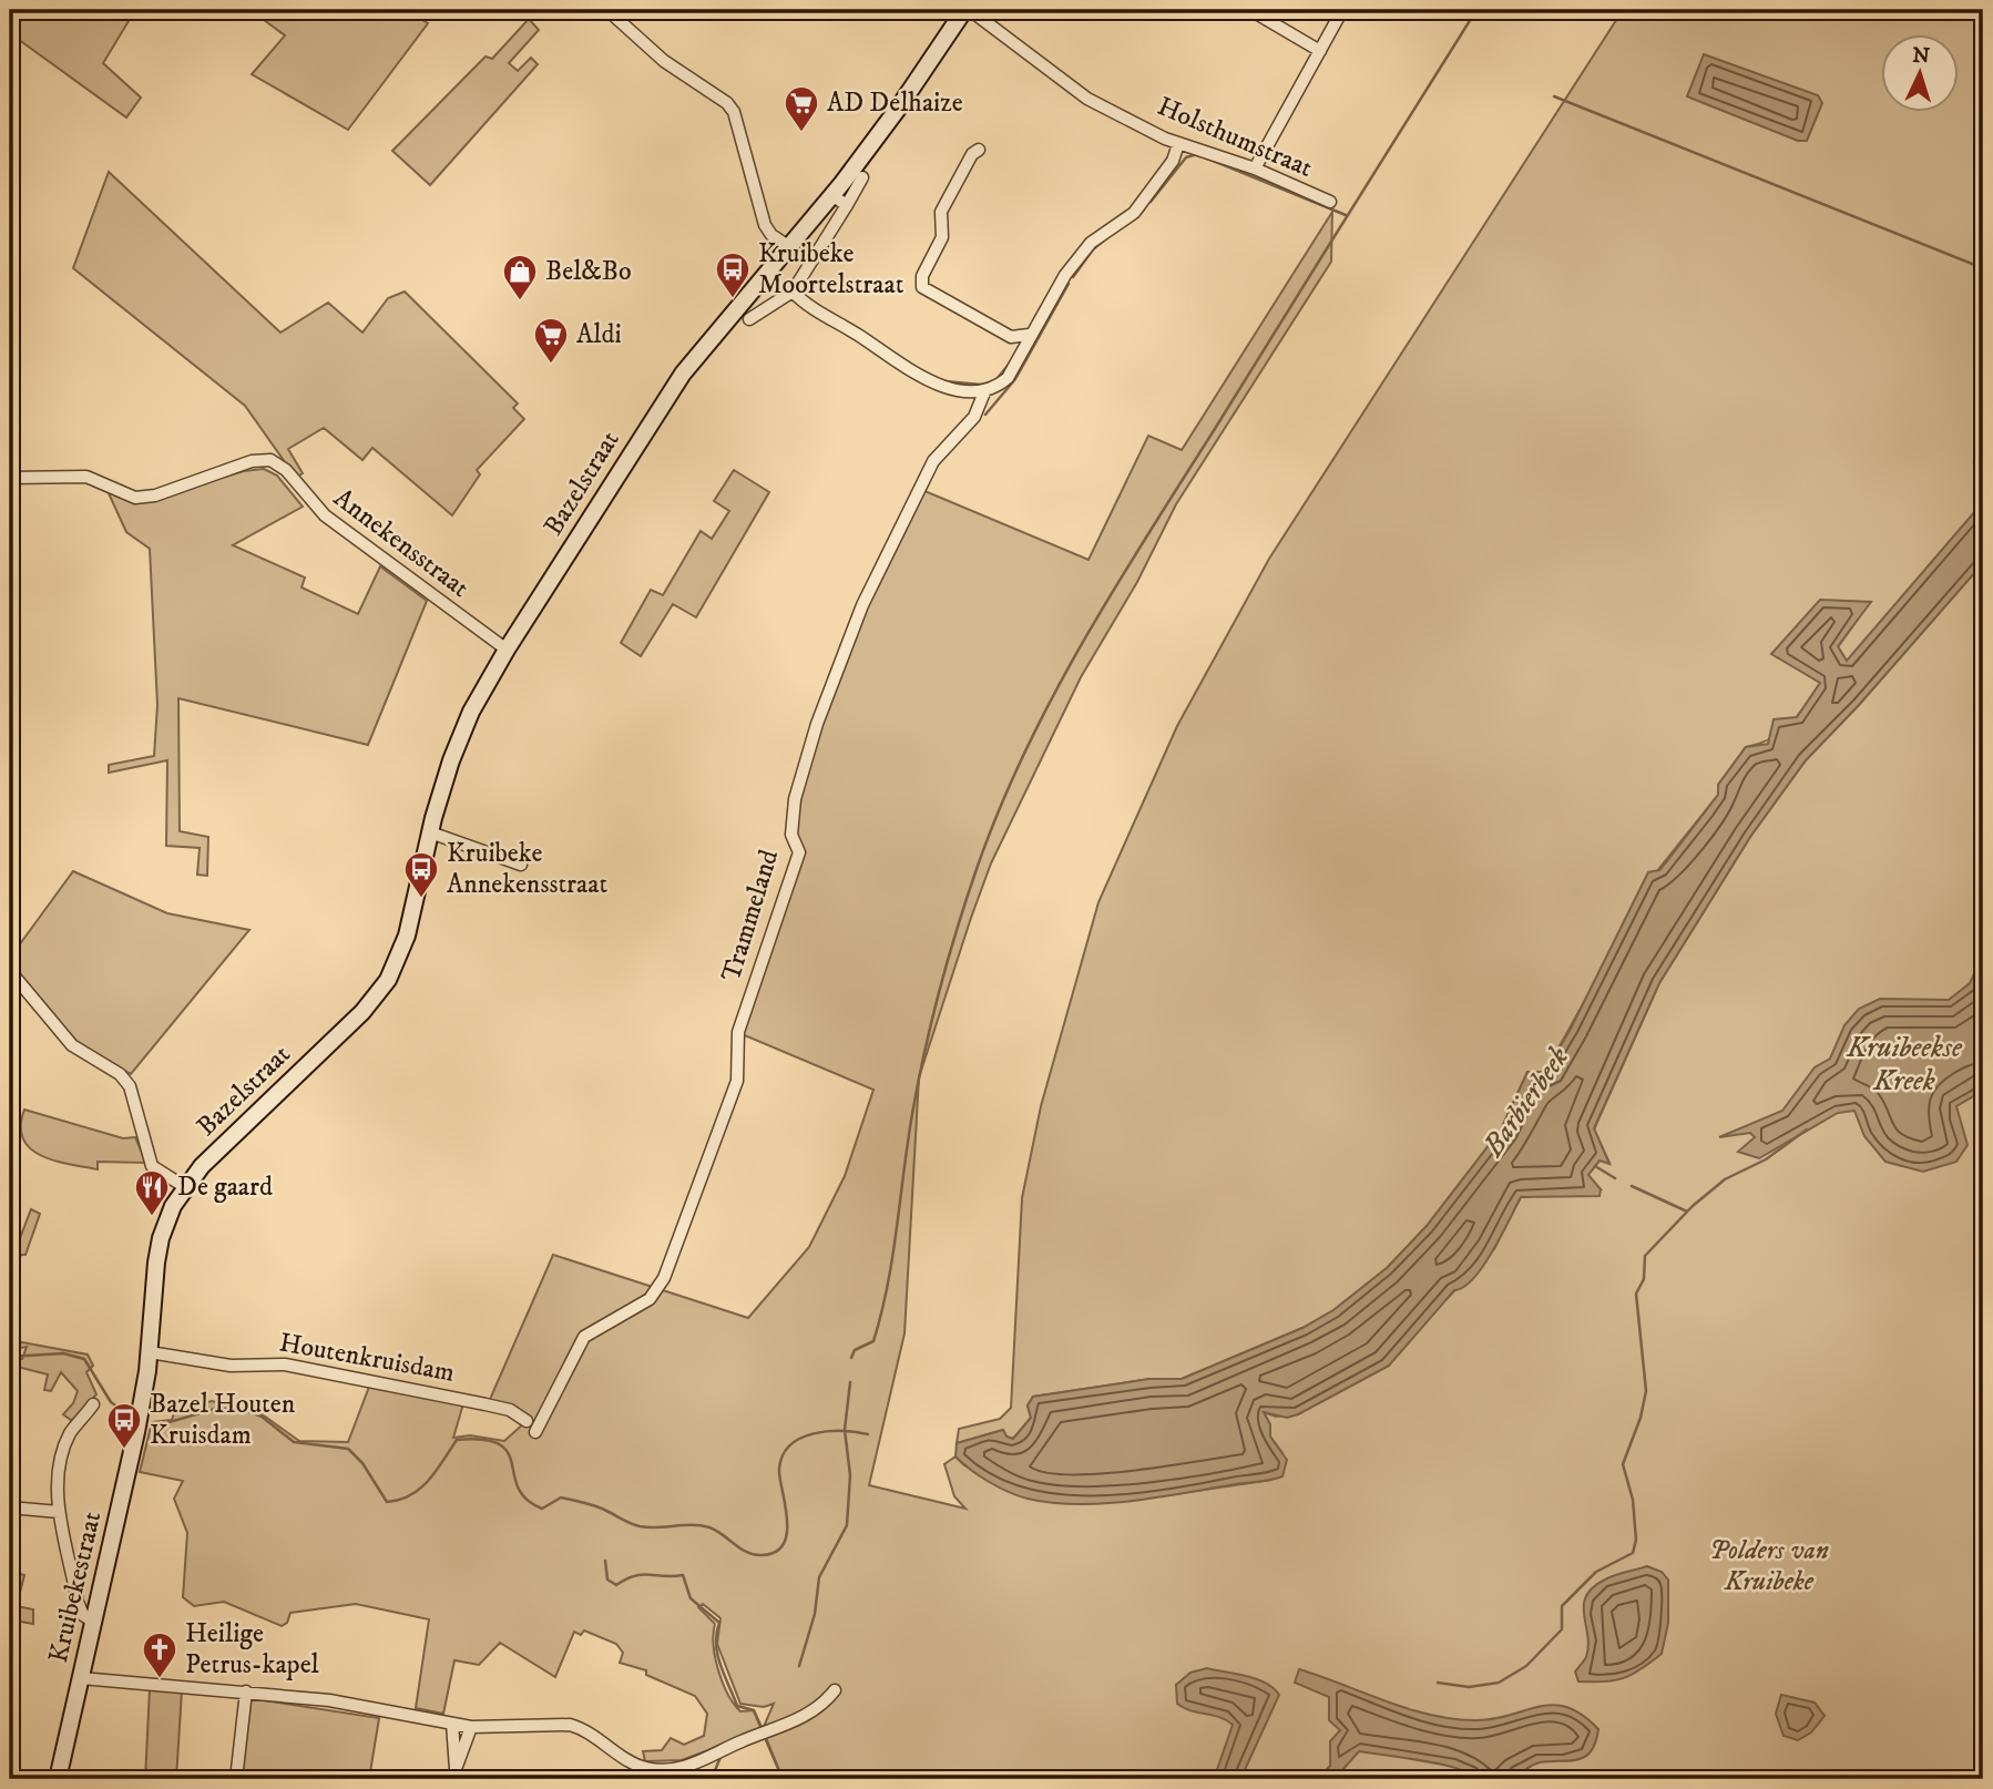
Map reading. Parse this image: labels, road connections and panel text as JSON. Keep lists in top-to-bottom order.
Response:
{
  "streets": {
    "main road": ["Bazelstraat", "Kruibekestraat"],
    "street": [
      "Holsthumstraat",
      "Annekensstraat",
      "Trammeland",
      "Houtenkruisdam"
    ]
  },
  "crossings": [
    ["Holsthumstraat", "Trammeland"],
    ["Bazelstraat", "Annekensstraat"],
    ["Bazelstraat", "Houtenkruisdam"],
    ["Bazelstraat", "Kruibekestraat"]
  ],
  "water": ["Kruibeekse Kreek", "Barbierbeek"],
  "parks": ["Polders van Kruibeke"],
  "places": {
    "supermarket": ["AD Delhaize", "Aldi"],
    "bus stop": ["Kruibeke Moortelstraat", "Kruibeke Annekensstraat", "Bazel Houten Kruisdam"],
    "shop": ["Bel&Bo"],
    "restaurant": ["De gaard"],
    "church": ["Heilige Petrus-kapel"]
  },
  "north": "top"
}
